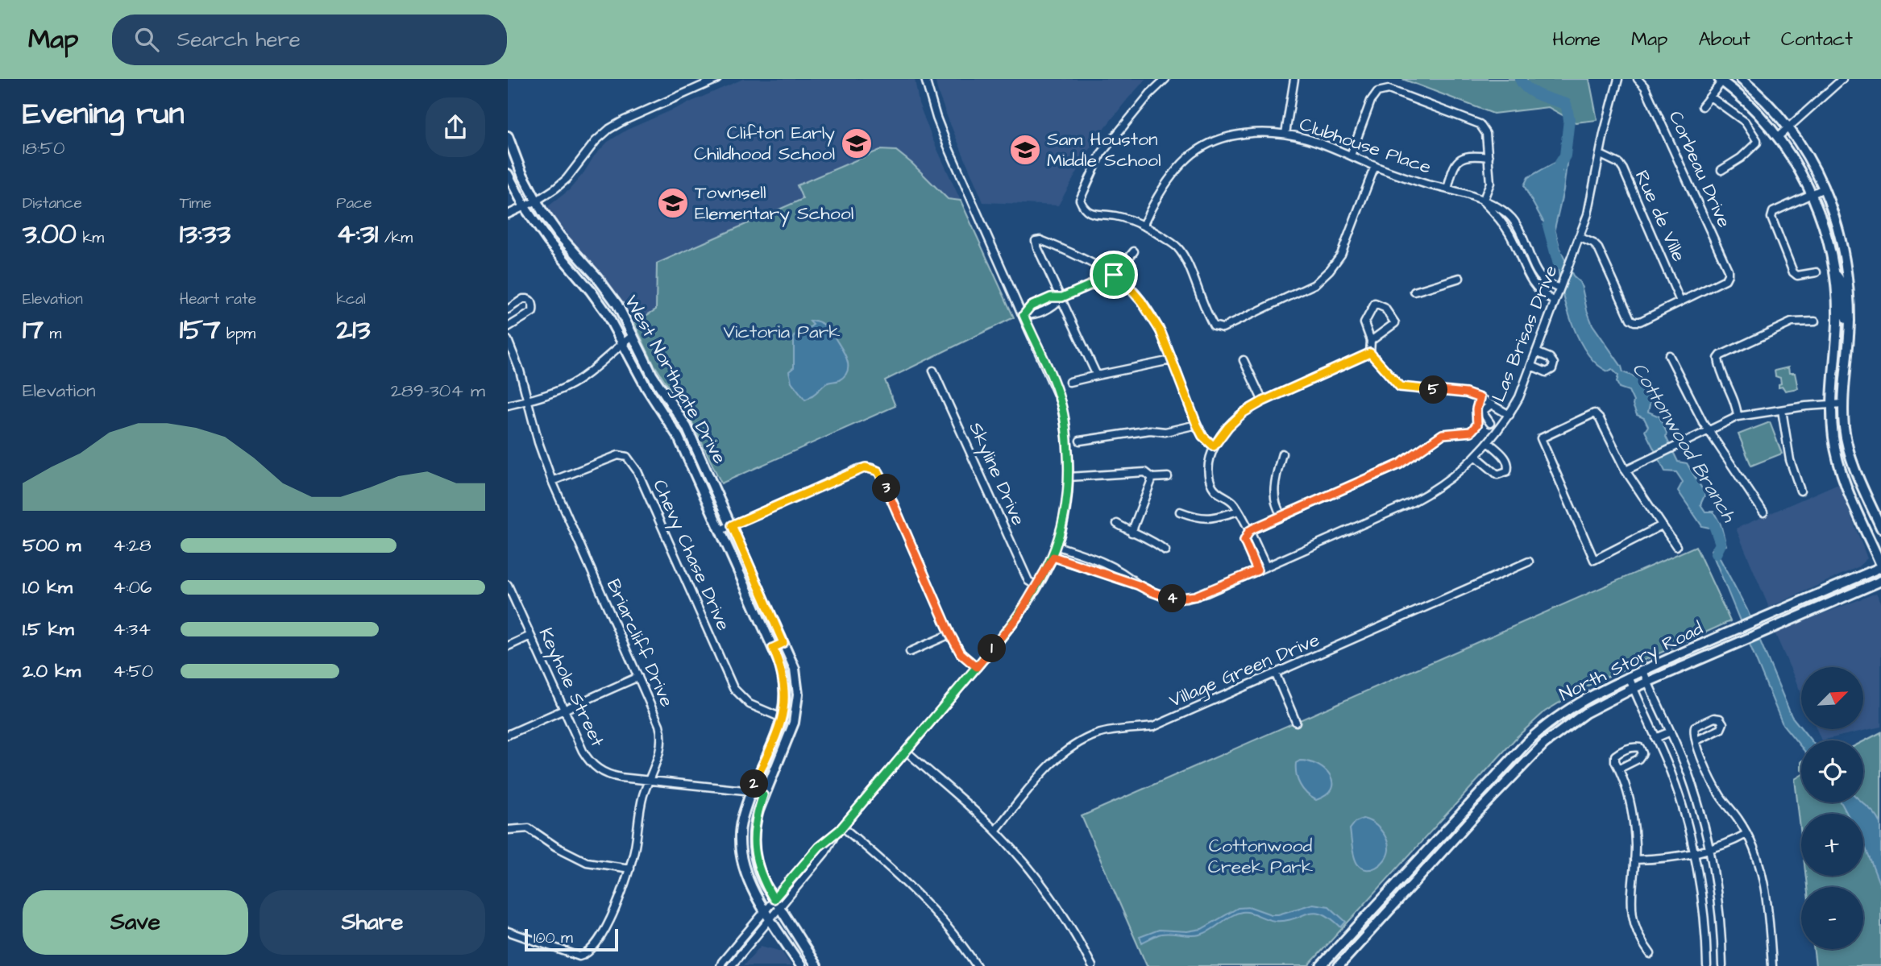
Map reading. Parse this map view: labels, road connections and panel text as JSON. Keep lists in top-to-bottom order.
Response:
{
  "streets": {
    "main road": ["West Northgate Drive", "North Story Road"],
    "street": [
      "Clubhouse Place",
      "Corbeau Drive",
      "Rue de Ville",
      "Las Brisas Drive",
      "Skyline Drive",
      "Chevy Chase Drive",
      "Briarcliff Drive",
      "Village Green Drive",
      "Keyhole Street"
    ]
  },
  "crossings": [
    ["Clubhouse Place", "Las Brisas Drive"],
    ["Corbeau Drive", "Rue de Ville"],
    ["Rue de Ville", "Las Brisas Drive"],
    ["West Northgate Drive", "Chevy Chase Drive"],
    ["West Northgate Drive", "Keyhole Street"],
    ["Chevy Chase Drive", "Briarcliff Drive"],
    ["Briarcliff Drive", "Keyhole Street"]
  ],
  "water": ["Cottonwood Branch"],
  "parks": ["Victoria Park", "Cottonwood Creek Park"],
  "places": {
    "school or university": ["Clifton Early Childhood School", "Sam Houston Middle School", "Townsell Elementary School"]
  },
  "scale_bar": "100 m",
  "north": "top right",
  "page": {
    "header": "Map",
    "search": "Search here",
    "nav": [
      "Home",
      "Map",
      "About",
      "Contact"
    ],
    "heading": ["Evening run", "18:50"],
    "stats": [
      ["Distance", "3.00 km"],
      ["Time", "13:33"],
      ["Pace", "4:31 /km"],
      ["Elevation", "17 m"],
      ["Heart rate", "157 bpm"],
      ["kcal", "213"]
    ],
    "chart": ["Elevation", "289–304 m"],
    "pins": [
      "5",
      "3",
      "4",
      "1",
      "2"
    ],
    "list": [
      {
        "name": "500 m",
        "note": "4:28"
      },
      {
        "name": "1.0 km",
        "note": "4:06"
      },
      {
        "name": "1.5 km",
        "note": "4:34"
      },
      {
        "name": "2.0 km",
        "note": "4:50"
      }
    ],
    "map_buttons": ["+", "−"],
    "buttons": ["Save", "Share"],
    "scale": "100 m"
  }
}
